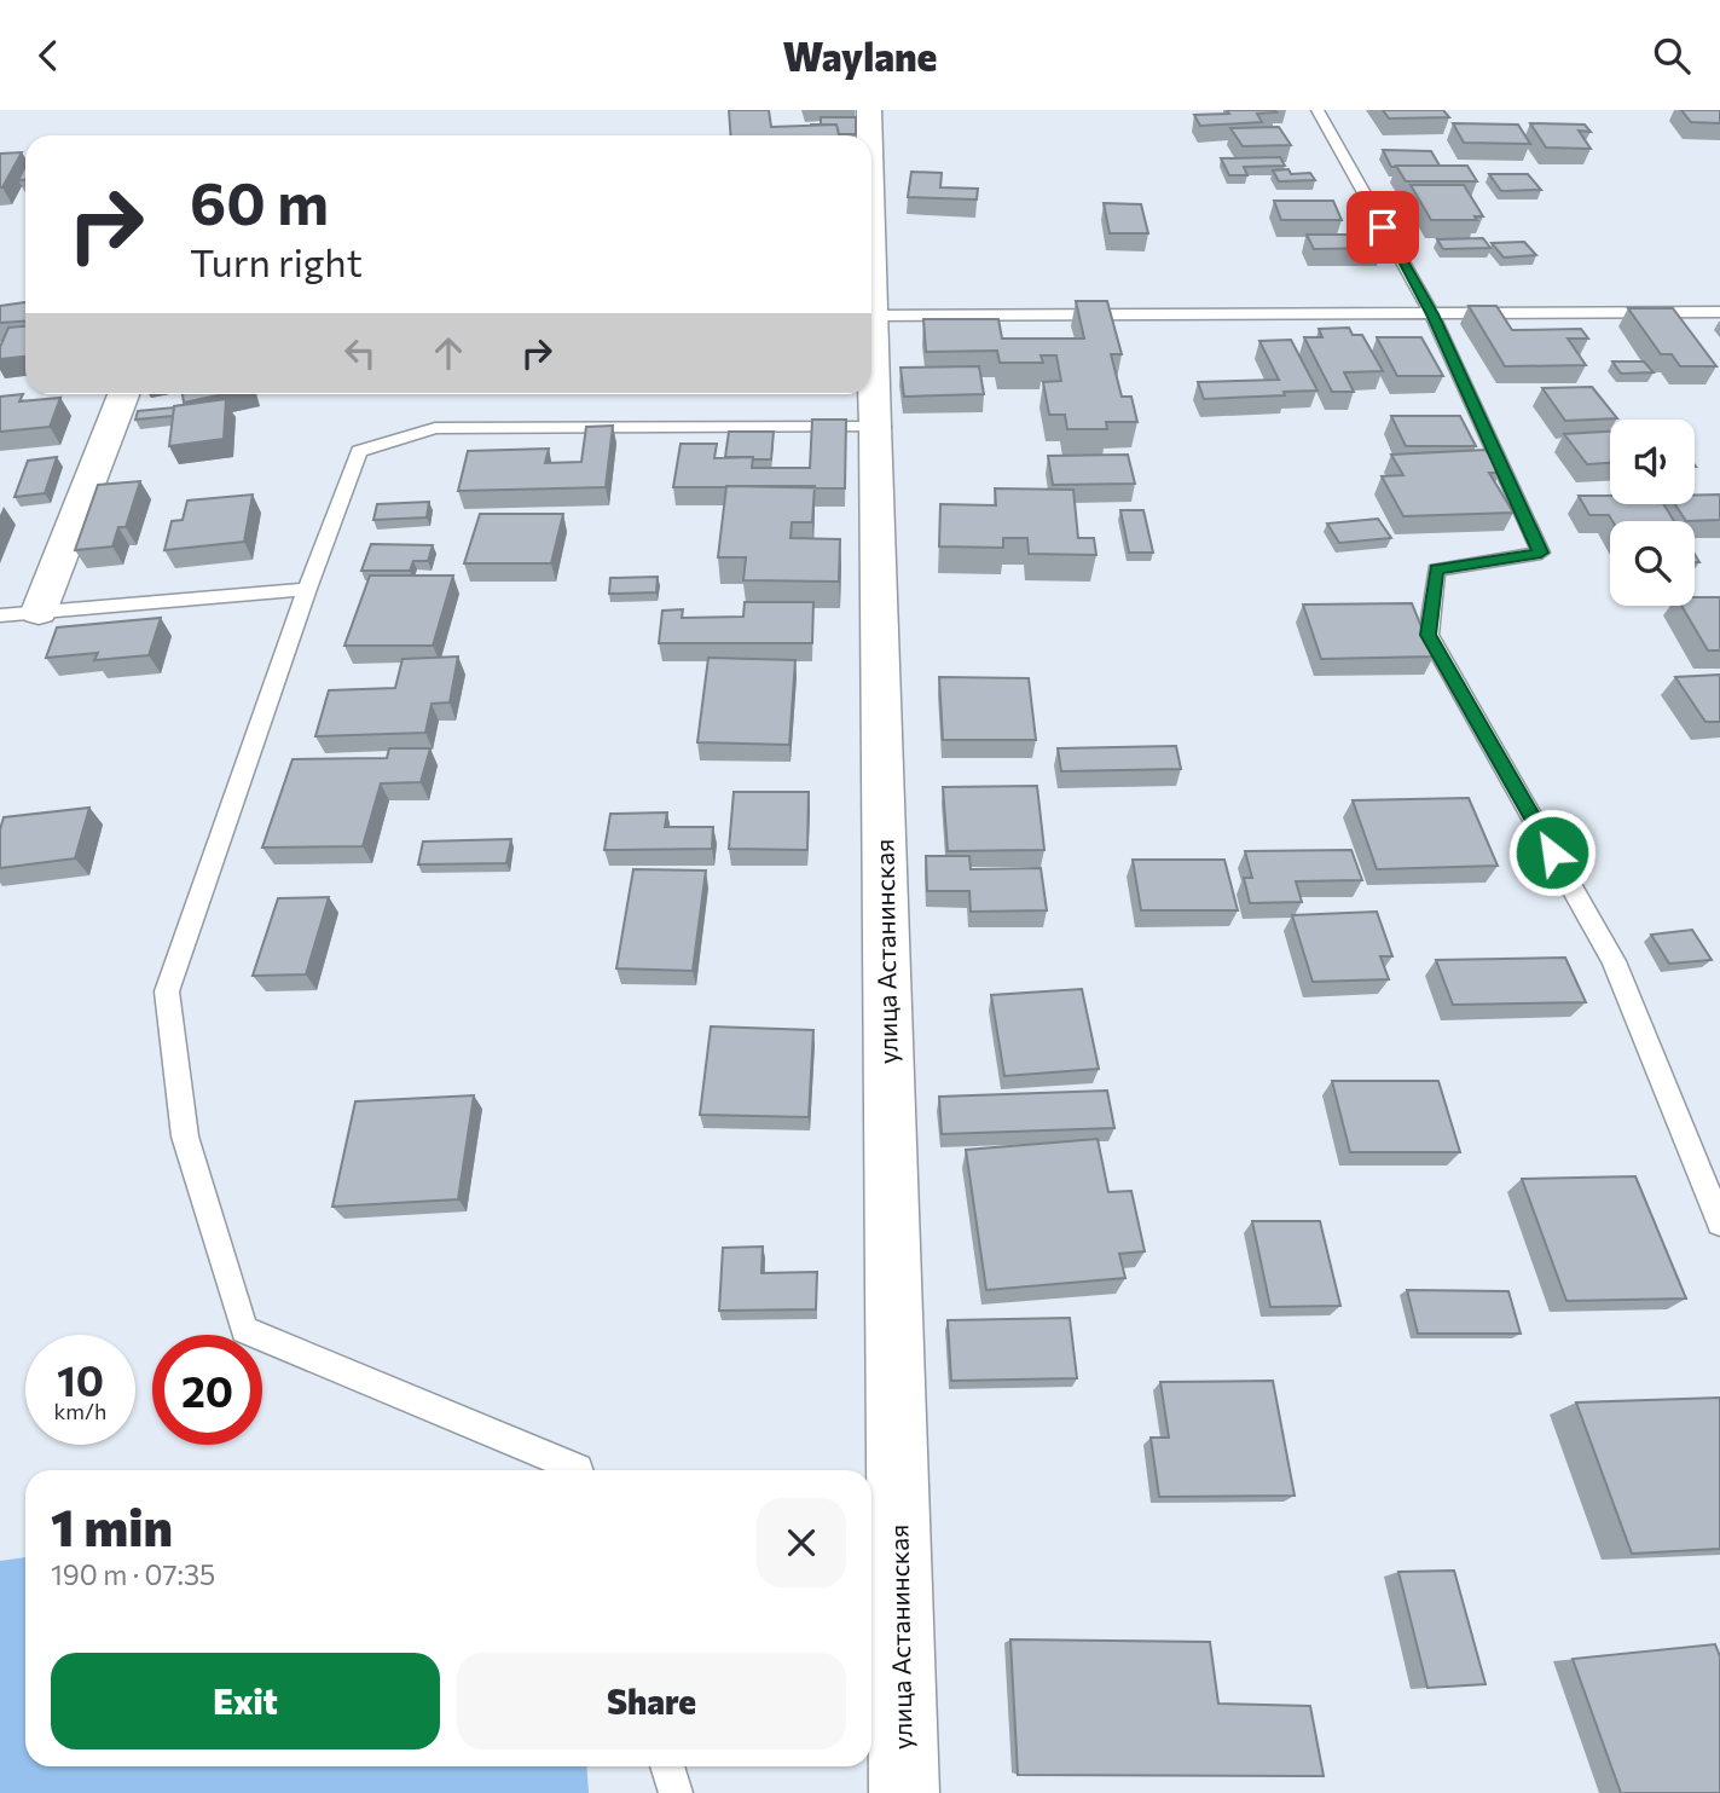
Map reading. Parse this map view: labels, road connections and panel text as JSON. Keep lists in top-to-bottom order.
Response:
{
  "streets": {
    "street": ["улица Астанинская"]
  },
  "page": {
    "header": "Waylane",
    "turn": ["60 m", "Turn right"],
    "speed": "10 km/h",
    "limit": "20",
    "heading": ["1 min", "190 m · 07:35"],
    "buttons": ["Exit", "Share"]
  }
}
